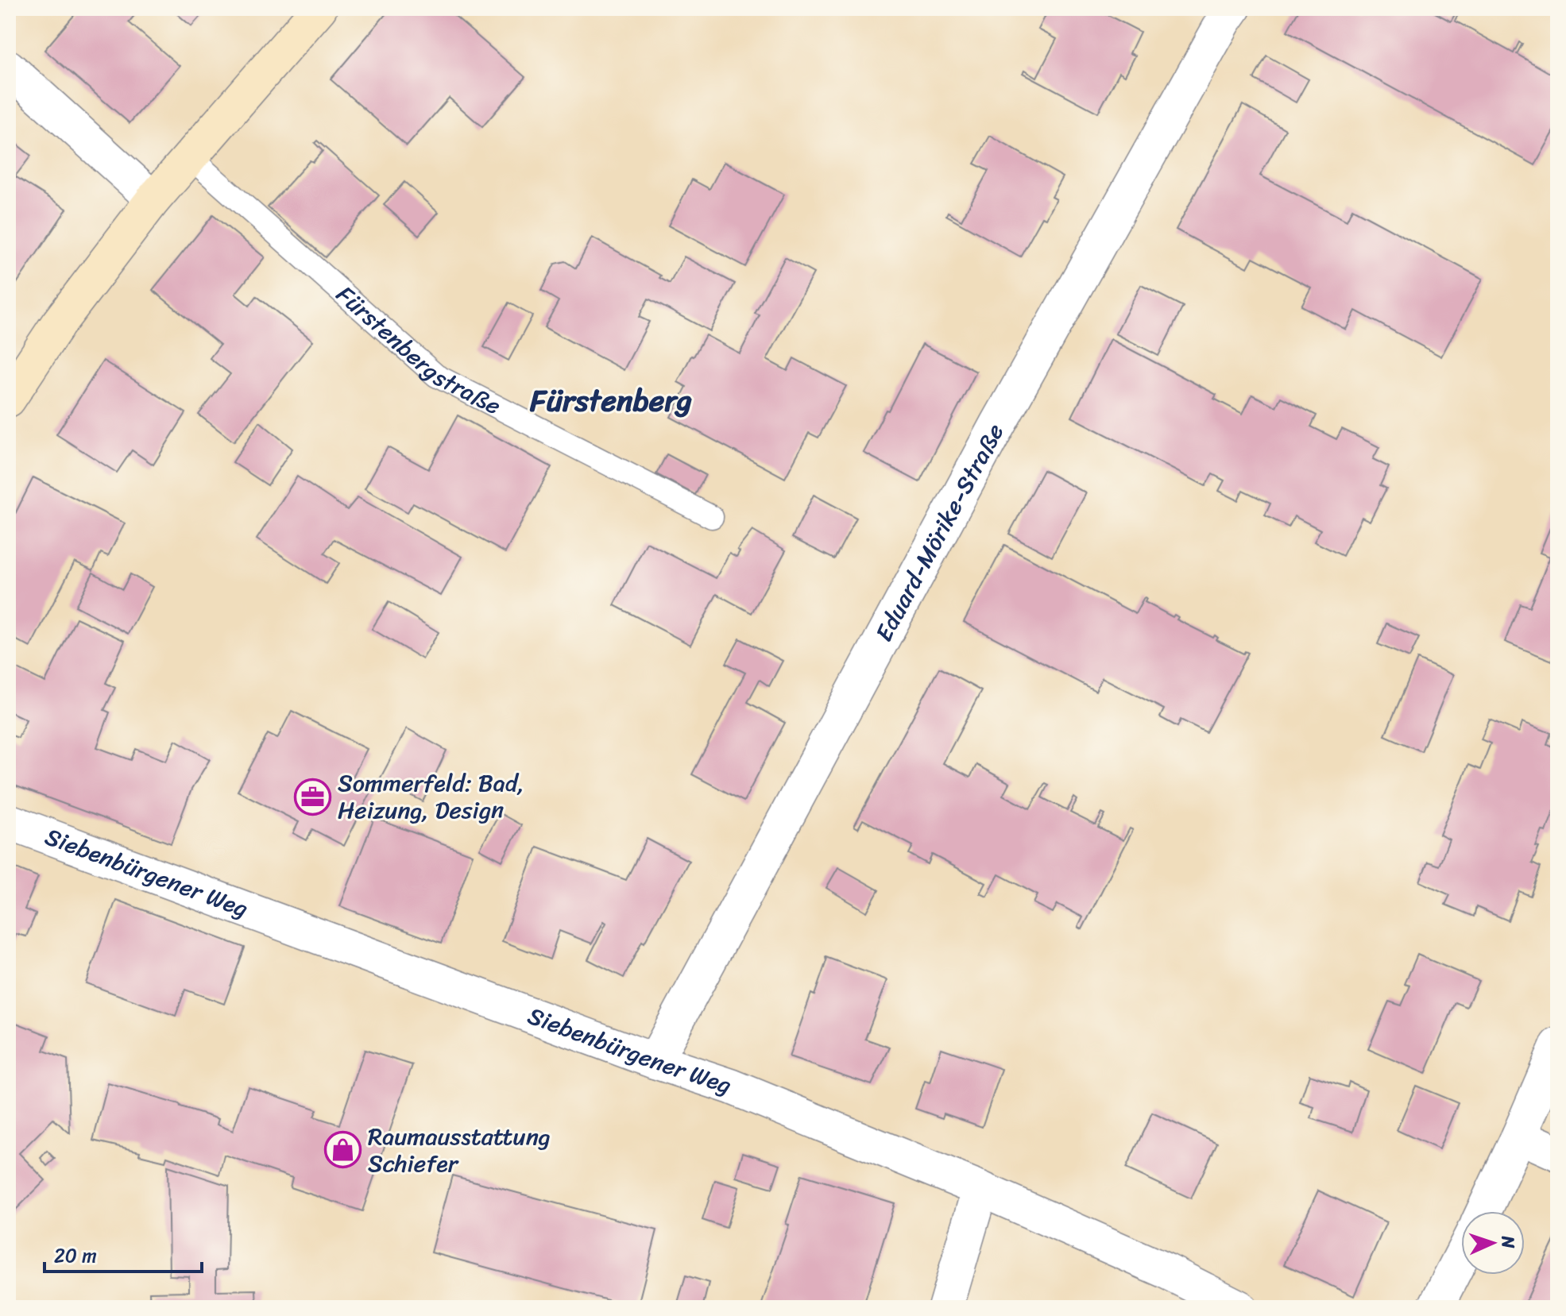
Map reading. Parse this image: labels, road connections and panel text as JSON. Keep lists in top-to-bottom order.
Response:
{
  "streets": {
    "street": ["Eduard-Mörike-Straße", "Siebenbürgener Weg"],
    "lane": ["Fürstenbergstraße"]
  },
  "crossings": [
    ["Eduard-Mörike-Straße", "Siebenbürgener Weg"]
  ],
  "districts": ["Fürstenberg"],
  "places": {
    "office": ["Sommerfeld: Bad, Heizung, Design"],
    "shop": ["Raumausstattung Schiefer"]
  },
  "scale_bar": "20 m",
  "north": "right"
}
